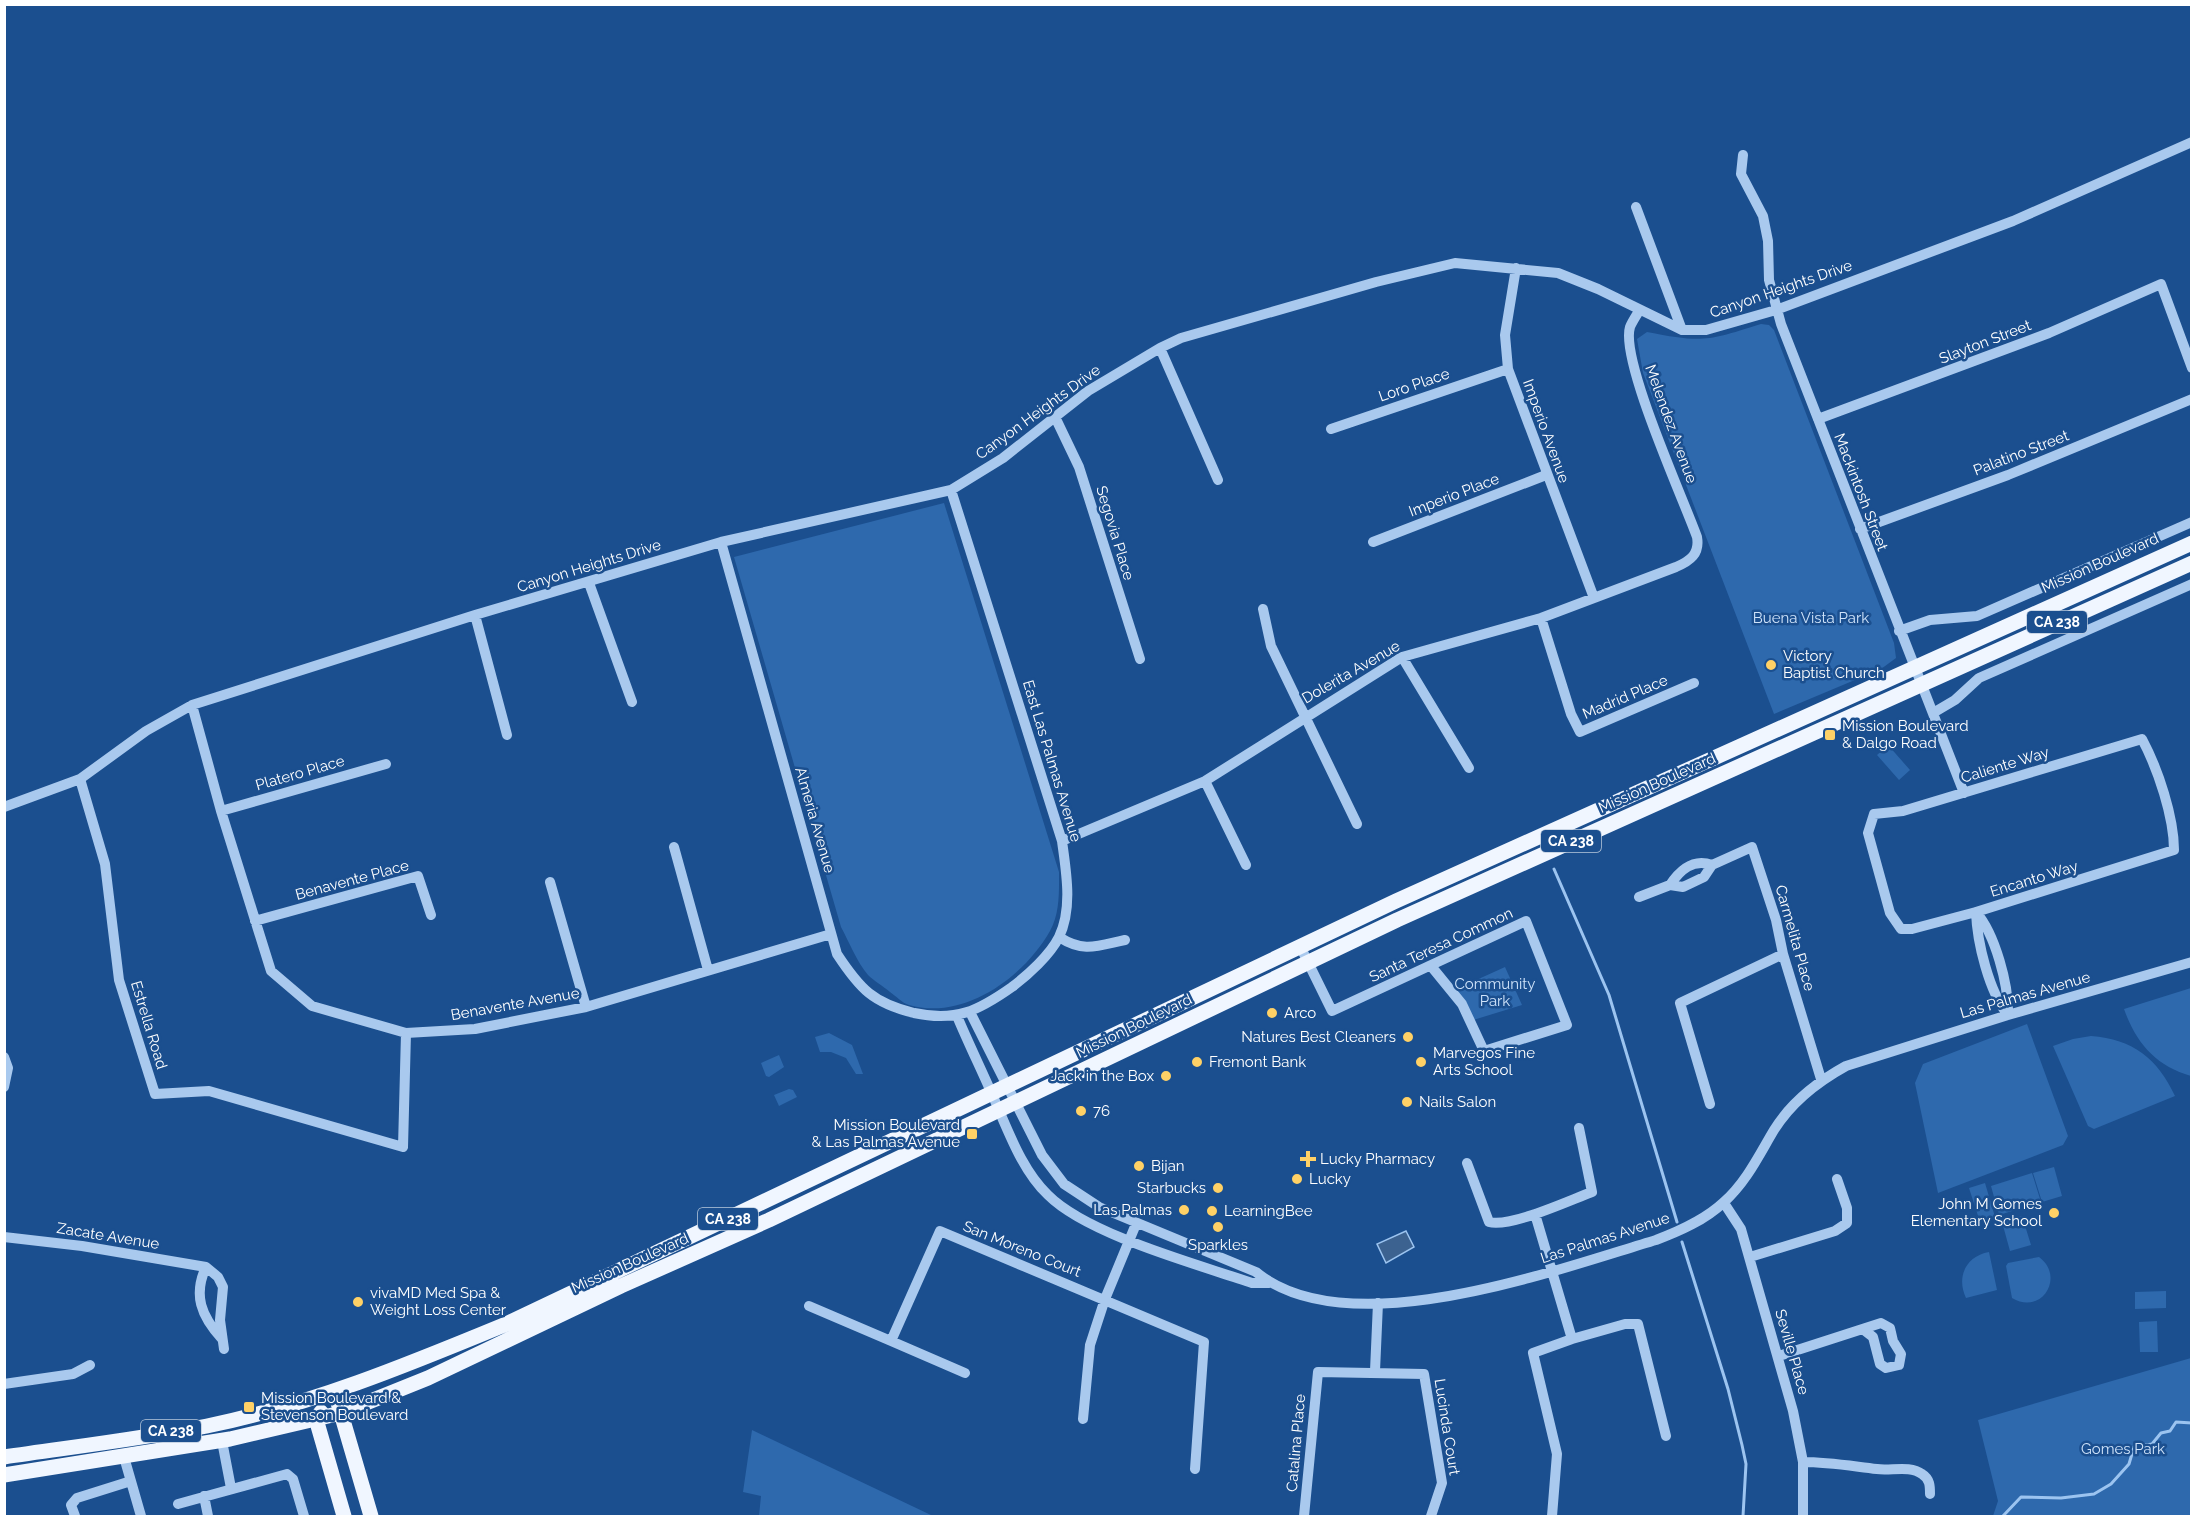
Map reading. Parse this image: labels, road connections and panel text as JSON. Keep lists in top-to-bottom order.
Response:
{
  "streets": {
    "main road": ["Mission Boulevard", "CA 238"],
    "street": [
      "Canyon Heights Drive",
      "Slayton Street",
      "Loro Place",
      "Melendez Avenue",
      "Imperio Avenue",
      "Palatino Street",
      "Mackintosh Street",
      "Imperio Place",
      "Segovia Place",
      "Dolerita Avenue",
      "Madrid Place",
      "East Las Palmas Avenue",
      "Caliente Way",
      "Platero Place",
      "Almeria Avenue",
      "Encanto Way",
      "Benavente Place",
      "Carmelita Place",
      "Santa Teresa Common",
      "Las Palmas Avenue",
      "Benavente Avenue",
      "Estrella Road",
      "Zacate Avenue",
      "San Moreno Court",
      "Seville Place",
      "Lucinda Court",
      "Catalina Place"
    ]
  },
  "crossings": [
    ["Canyon Heights Drive", "Melendez Avenue"],
    ["Canyon Heights Drive", "Imperio Avenue"],
    ["Canyon Heights Drive", "Mackintosh Street"],
    ["Canyon Heights Drive", "Segovia Place"],
    ["Canyon Heights Drive", "East Las Palmas Avenue"],
    ["Canyon Heights Drive", "Almeria Avenue"],
    ["Canyon Heights Drive", "Benavente Avenue"],
    ["Canyon Heights Drive", "Estrella Road"],
    ["Slayton Street", "Mackintosh Street"],
    ["Loro Place", "Imperio Avenue"],
    ["Melendez Avenue", "Dolerita Avenue"],
    ["Imperio Avenue", "Imperio Place"],
    ["Imperio Avenue", "Dolerita Avenue"],
    ["Palatino Street", "Mackintosh Street"],
    ["Mackintosh Street", "Mission Boulevard"],
    ["Mackintosh Street", "Caliente Way"],
    ["Mission Boulevard", "Santa Teresa Common"],
    ["Mission Boulevard", "Las Palmas Avenue"],
    ["Dolerita Avenue", "Madrid Place"],
    ["Dolerita Avenue", "East Las Palmas Avenue"],
    ["East Las Palmas Avenue", "Almeria Avenue"],
    ["Caliente Way", "Encanto Way"],
    ["Platero Place", "Benavente Avenue"],
    ["Almeria Avenue", "Benavente Avenue"],
    ["Benavente Place", "Benavente Avenue"],
    ["Carmelita Place", "Las Palmas Avenue"],
    ["Las Palmas Avenue", "Seville Place"],
    ["Benavente Avenue", "Estrella Road"],
    ["Lucinda Court", "Catalina Place"]
  ],
  "parks": ["Buena Vista Park", "Community Park", "Gomes Park"],
  "places": {
    "other": [
      "Victory Baptist Church",
      "Arco",
      "Natures Best Cleaners",
      "Fremont Bank",
      "Marvegos Fine Arts School",
      "Jack in the Box",
      "Nails Salon",
      "76",
      "Bijan",
      "Lucky",
      "Starbucks",
      "Las Palmas",
      "LearningBee",
      "John M Gomes Elementary School",
      "Sparkles",
      "vivaMD Med Spa & Weight Loss Center"
    ],
    "transit": ["Mission Boulevard & Dalgo Road", "Mission Boulevard & Las Palmas Avenue", "Mission Boulevard & Stevenson Boulevard"],
    "health": ["Lucky Pharmacy"]
  }
}
